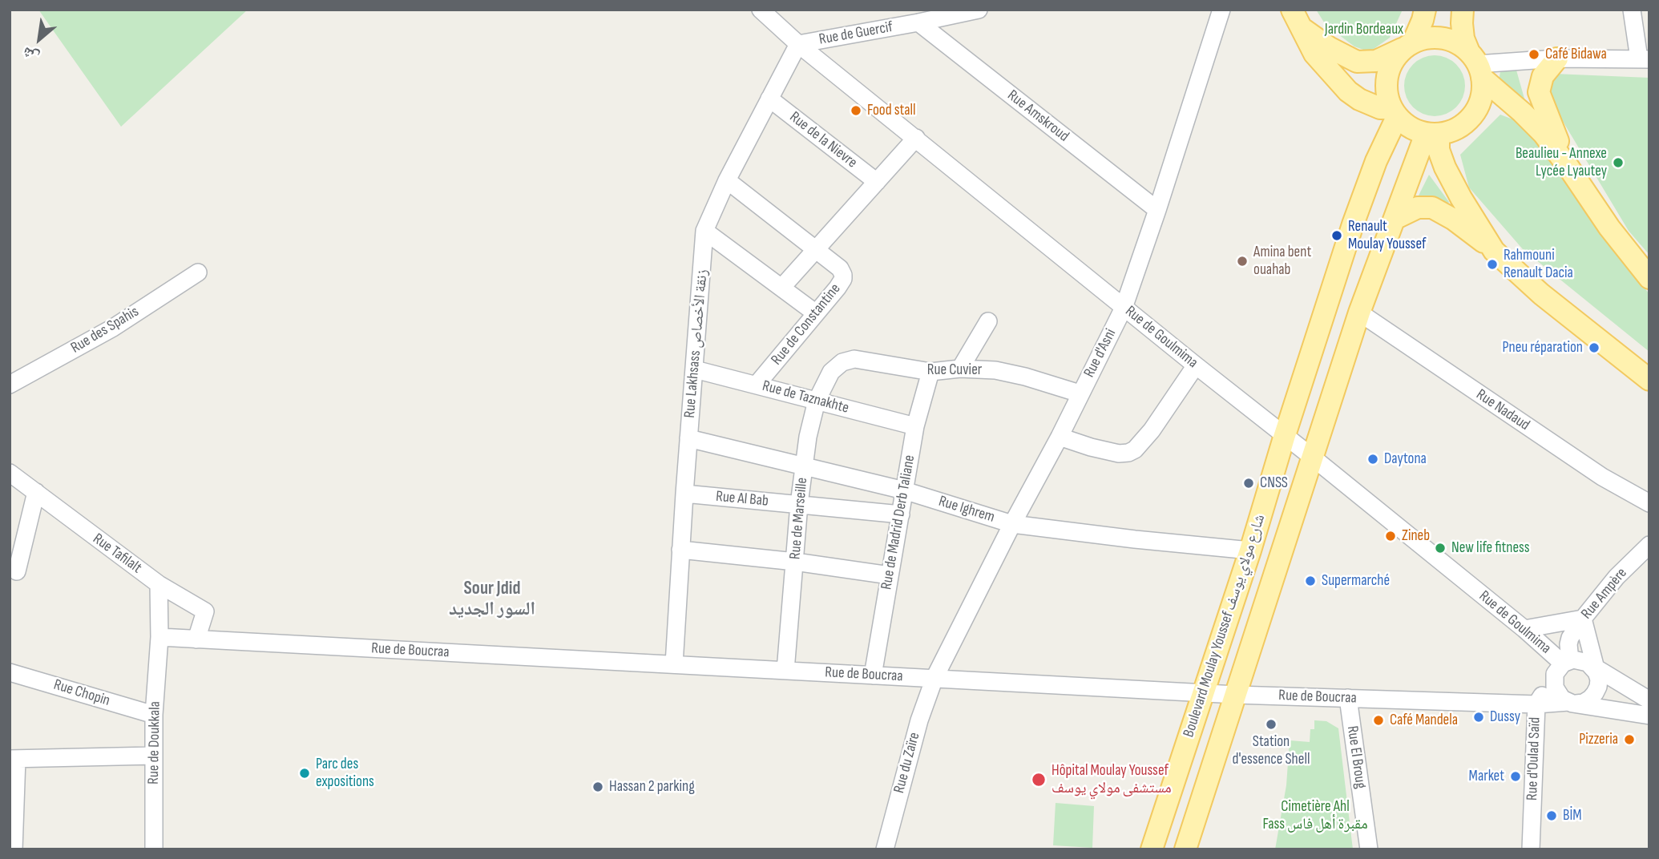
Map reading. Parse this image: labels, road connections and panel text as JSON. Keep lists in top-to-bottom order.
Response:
{
  "streets": {
    "main road": ["Boulevard Moulay Youssef شارع مولاي يوسف"],
    "street": [
      "Rue de Guercif",
      "Rue Amskroud",
      "Rue de la Nievre",
      "Rue de Constantine",
      "Rue des Spahis",
      "Rue de Goulmima",
      "Rue Lakhsass زنقة الأخصاص",
      "Rue d'Asni",
      "Rue Cuvier",
      "Rue de Taznakhte",
      "Rue Nadaud",
      "Rue Al Bab",
      "Rue Ighrem",
      "Rue de Marseille",
      "Rue de Madrid Derb Taliane",
      "Rue Tafilalt",
      "Rue Ampère",
      "Rue de Boucraa",
      "Rue Chopin",
      "Rue de Doukkala",
      "Rue El Broug",
      "Rue d'Oulad Saïd",
      "Rue du Zaïre"
    ]
  },
  "crossings": [
    ["Rue de Guercif", "Rue Amskroud"],
    ["Rue de Guercif", "Rue de Goulmima"],
    ["Rue de Guercif", "Rue Lakhsass زنقة الأخصاص"],
    ["Rue Amskroud", "Rue d'Asni"],
    ["Rue de la Nievre", "Rue Lakhsass زنقة الأخصاص"],
    ["Rue de Constantine", "Rue Lakhsass زنقة الأخصاص"],
    ["Rue de Constantine", "Rue de Taznakhte"],
    ["Rue de Goulmima", "Rue Lakhsass زنقة الأخصاص"],
    ["Rue de Goulmima", "Rue d'Asni"],
    ["Rue de Goulmima", "Rue Ampère"],
    ["Rue de Goulmima", "Boulevard Moulay Youssef شارع مولاي يوسف"],
    ["Rue de Goulmima", "Rue de Boucraa"],
    ["Rue de Goulmima", "Rue d'Oulad Saïd"],
    ["Rue Lakhsass زنقة الأخصاص", "Rue de Taznakhte"],
    ["Rue Lakhsass زنقة الأخصاص", "Rue Al Bab"],
    ["Rue Lakhsass زنقة الأخصاص", "Rue Ighrem"],
    ["Rue Lakhsass زنقة الأخصاص", "Rue de Boucraa"],
    ["Rue d'Asni", "Rue Cuvier"],
    ["Rue d'Asni", "Rue Ighrem"],
    ["Rue d'Asni", "Rue de Boucraa"],
    ["Rue d'Asni", "Rue du Zaïre"],
    ["Rue Cuvier", "Rue de Marseille"],
    ["Rue Cuvier", "Rue de Madrid Derb Taliane"],
    ["Rue de Taznakhte", "Rue de Marseille"],
    ["Rue de Taznakhte", "Rue de Madrid Derb Taliane"],
    ["Rue Nadaud", "Boulevard Moulay Youssef شارع مولاي يوسف"],
    ["Rue Al Bab", "Rue de Marseille"],
    ["Rue Al Bab", "Rue de Madrid Derb Taliane"],
    ["Rue Ighrem", "Rue de Marseille"],
    ["Rue Ighrem", "Rue de Madrid Derb Taliane"],
    ["Rue Ighrem", "Boulevard Moulay Youssef شارع مولاي يوسف"],
    ["Rue de Marseille", "Rue de Boucraa"],
    ["Rue de Madrid Derb Taliane", "Rue de Boucraa"],
    ["Rue Tafilalt", "Rue de Boucraa"],
    ["Rue Tafilalt", "Rue de Doukkala"],
    ["Rue Ampère", "Rue de Boucraa"],
    ["Rue Ampère", "Rue d'Oulad Saïd"],
    ["Boulevard Moulay Youssef شارع مولاي يوسف", "Rue de Boucraa"],
    ["Rue de Boucraa", "Rue de Doukkala"],
    ["Rue de Boucraa", "Rue El Broug"],
    ["Rue de Boucraa", "Rue d'Oulad Saïd"],
    ["Rue de Boucraa", "Rue du Zaïre"],
    ["Rue Chopin", "Rue de Doukkala"]
  ],
  "districts": ["Sour Jdid السور الجديد"],
  "parks": ["Jardin Bordeaux", "Cimetière Ahl Fass مقبرة أهل فاس"],
  "places": [
    "Café Bidawa",
    "Food stall",
    "Beaulieu - Annexe Lycée Lyautey",
    "Renault Moulay Youssef",
    "Amina bent ouahab",
    "Rahmouni Renault Dacia",
    "Pneu réparation",
    "Daytona",
    "CNSS",
    "Zineb",
    "New life fitness",
    "Supermarché",
    "Dussy",
    "Café Mandela",
    "Station d'essence Shell",
    "Pizzeria",
    "Parc des expositions",
    "Market",
    "Hôpital Moulay Youssef مستشفى مولاي يوسف",
    "Hassan 2 parking",
    "BİM"
  ],
  "north": "bottom left"
}
